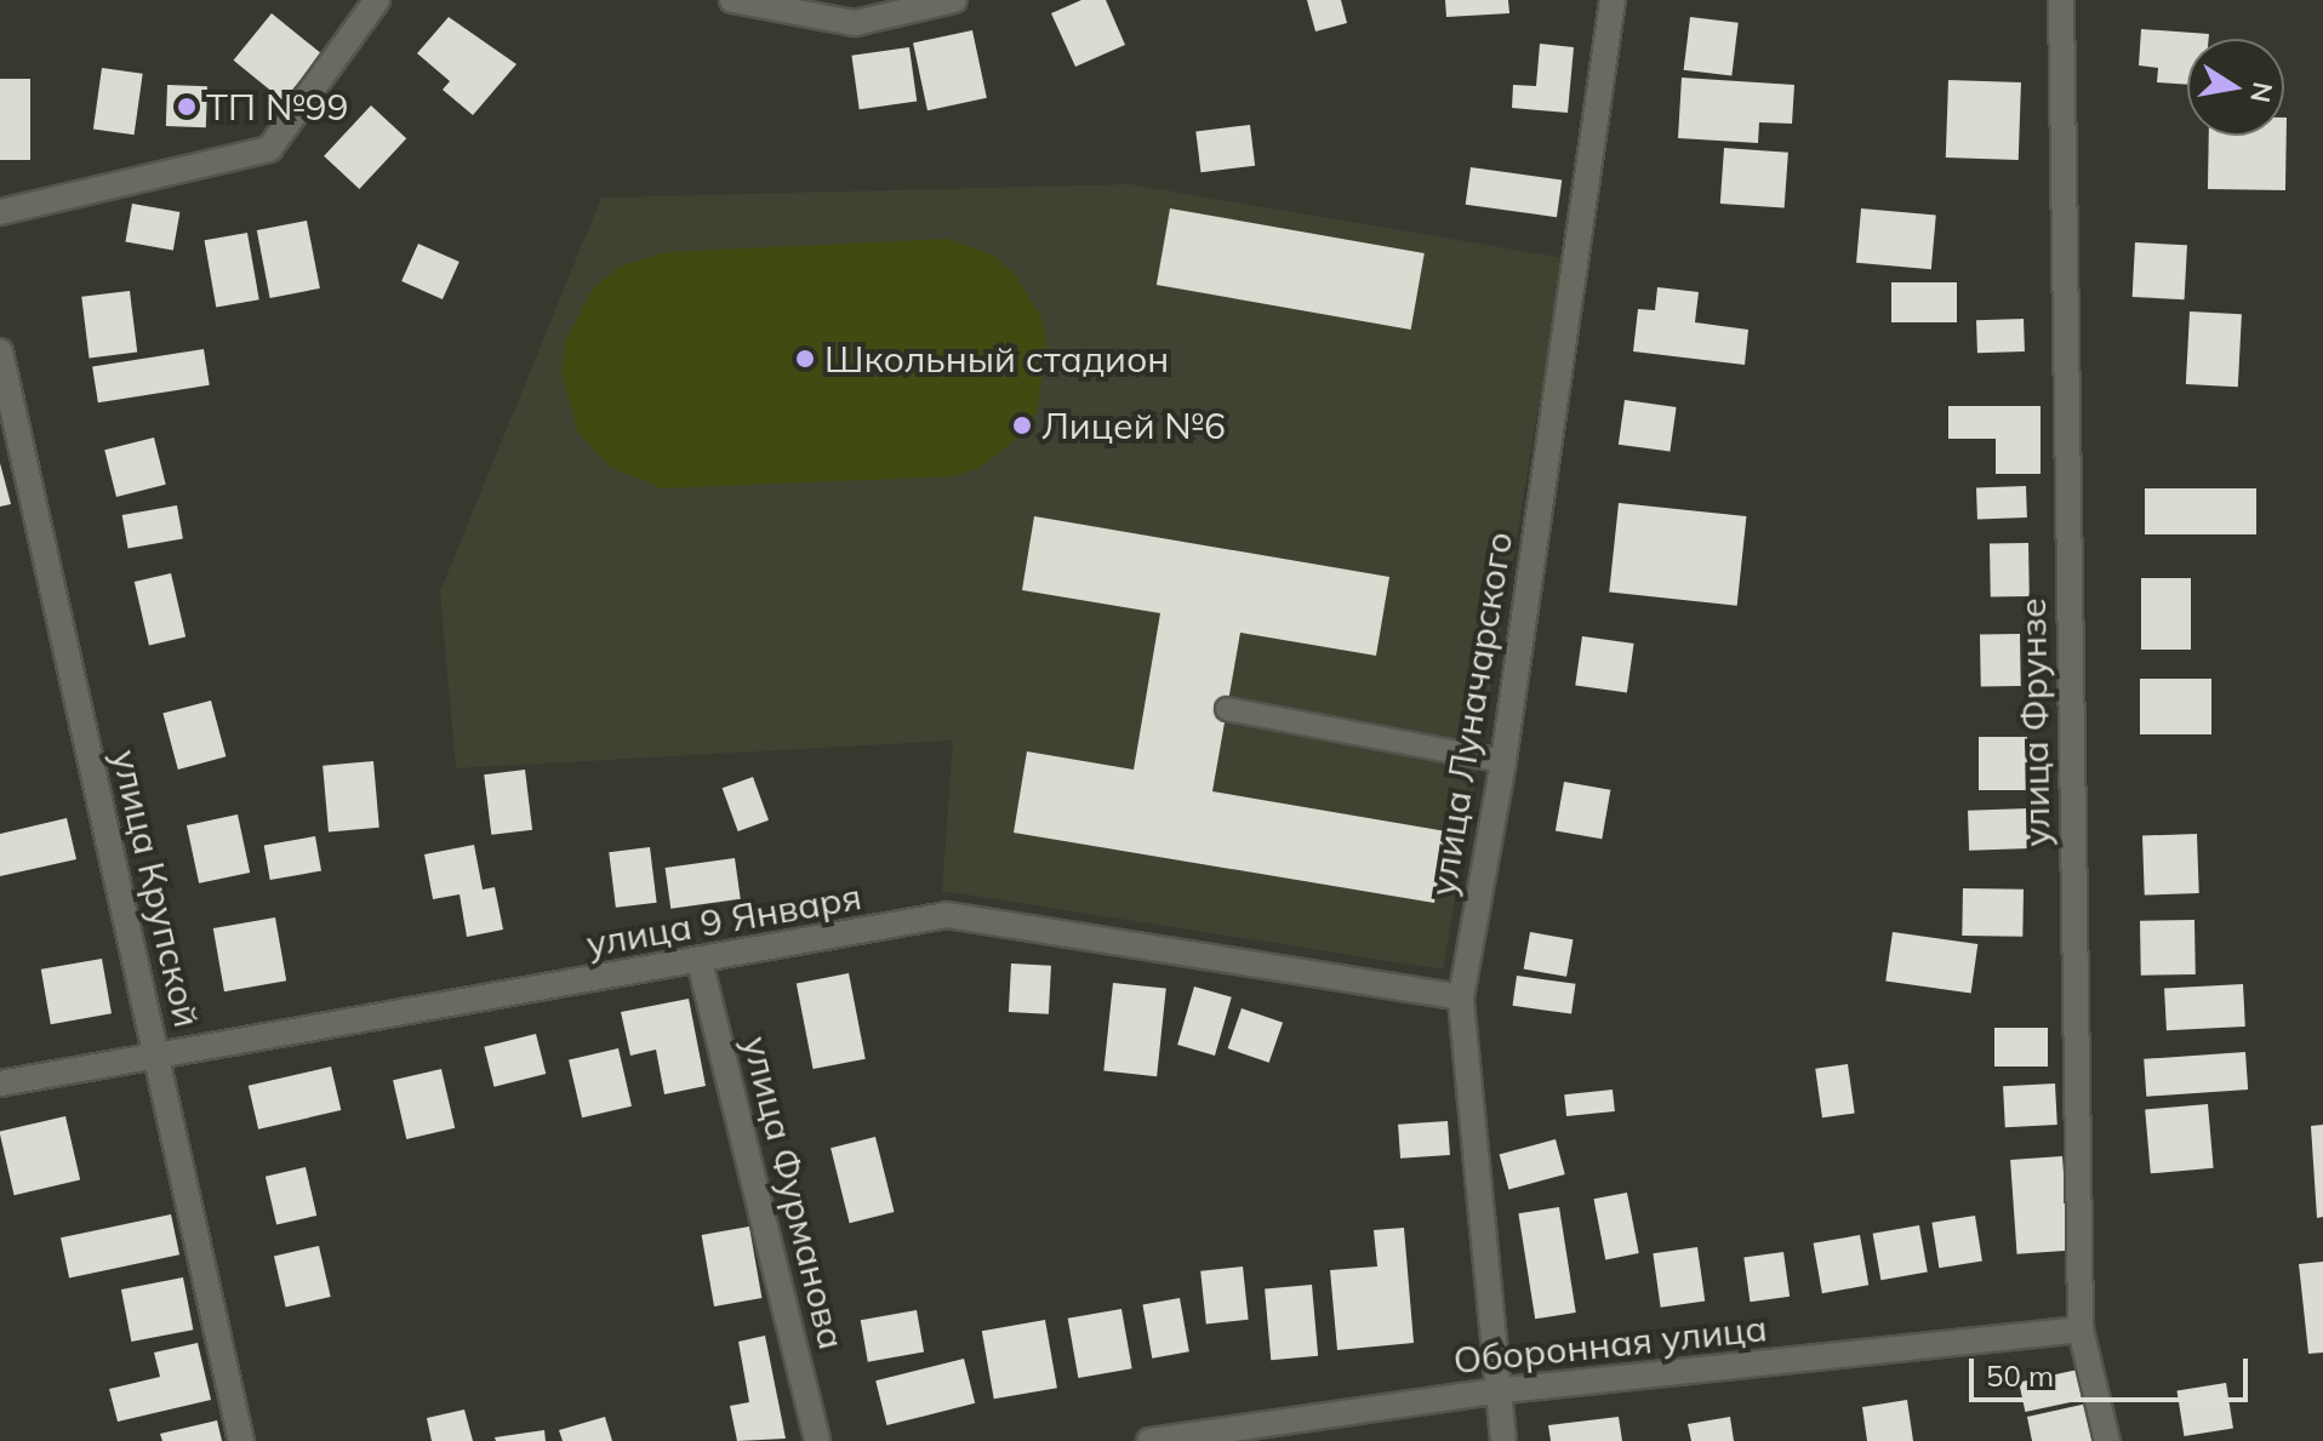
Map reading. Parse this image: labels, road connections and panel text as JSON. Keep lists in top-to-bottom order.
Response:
{
  "streets": {
    "street": [
      "улица Луначарского",
      "улица Фрунзе",
      "улица Крупской",
      "улица 9 Января",
      "улица Фурманова",
      "Оборонная улица"
    ]
  },
  "crossings": [
    ["улица Луначарского", "улица 9 Января"],
    ["улица Луначарского", "Оборонная улица"],
    ["улица Фрунзе", "Оборонная улица"],
    ["улица Крупской", "улица 9 Января"],
    ["улица 9 Января", "улица Фурманова"]
  ],
  "places": ["ТП №99", "Школьный стадион", "Лицей №6"],
  "scale_bar": "50 m",
  "north": "right"
}
